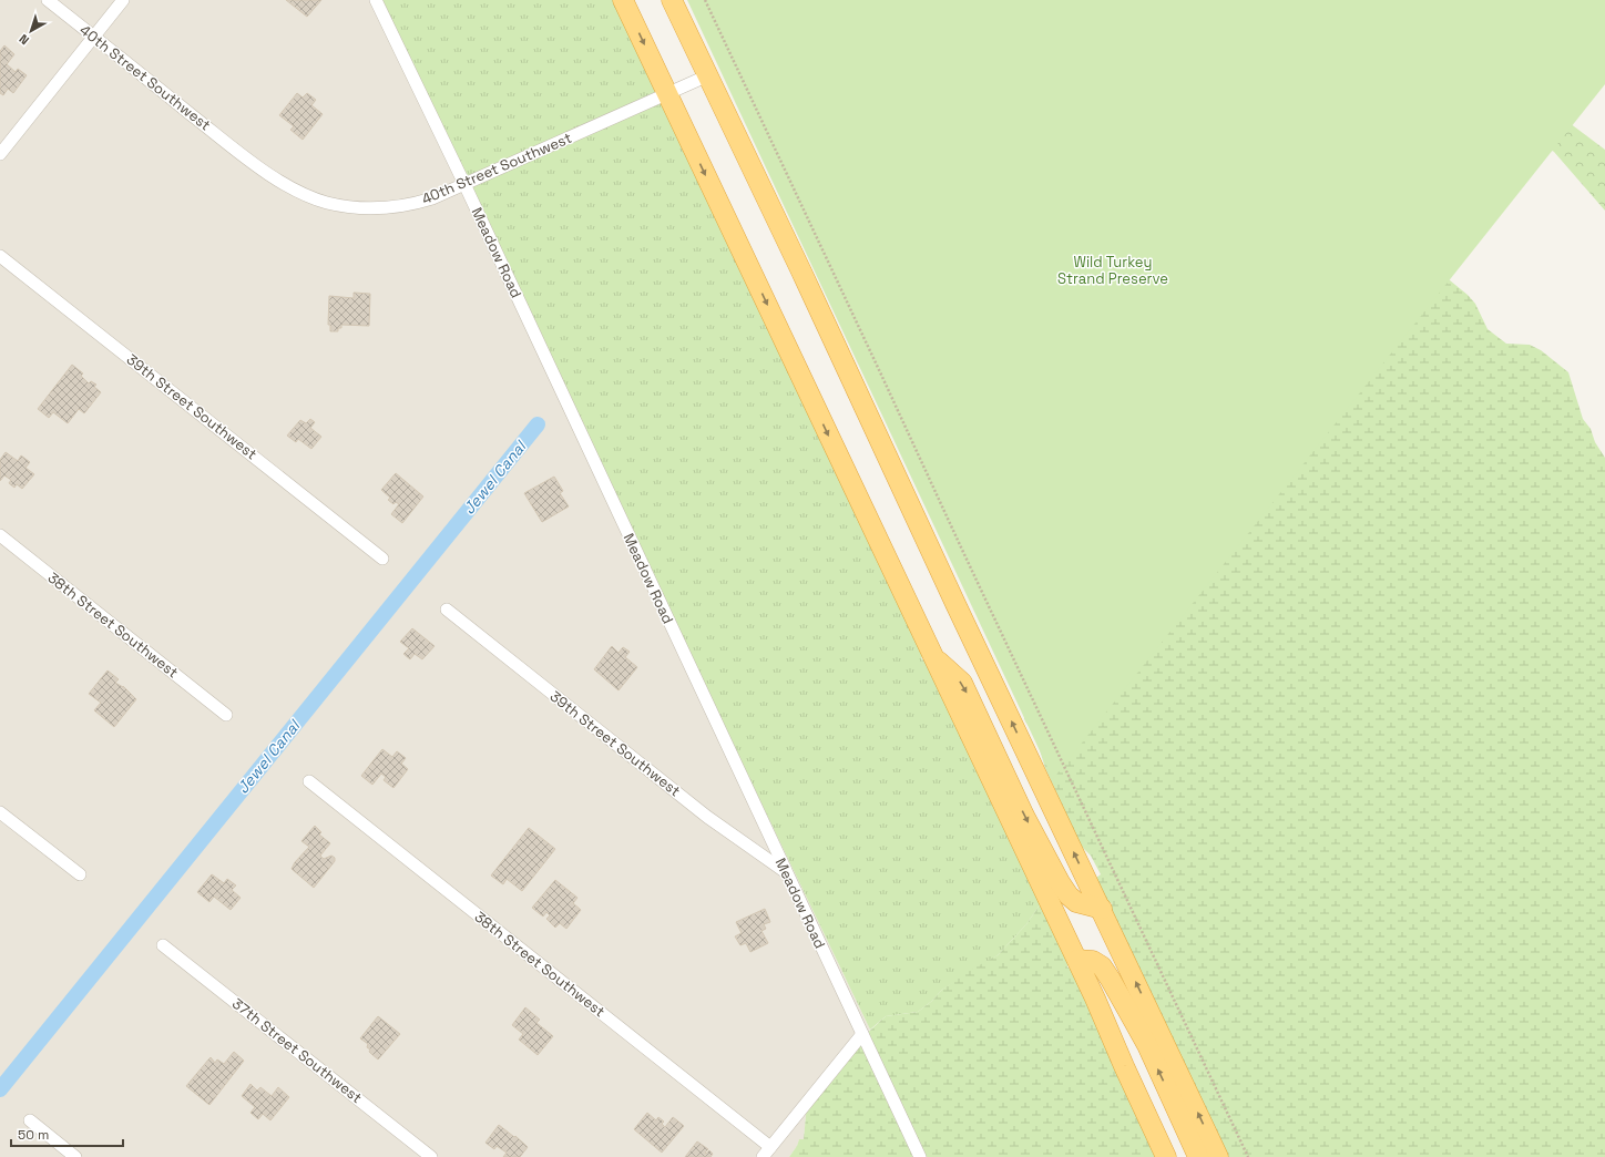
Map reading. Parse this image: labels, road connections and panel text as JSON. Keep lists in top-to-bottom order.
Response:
{
  "streets": {
    "street": [
      "40th Street Southwest",
      "Meadow Road",
      "39th Street Southwest",
      "38th Street Southwest",
      "37th Street Southwest"
    ]
  },
  "crossings": [
    ["40th Street Southwest", "Meadow Road"],
    ["Meadow Road", "39th Street Southwest"]
  ],
  "water": ["Jewel Canal"],
  "parks": ["Wild Turkey Strand Preserve"],
  "scale_bar": "50 m",
  "north": "bottom left"
}
